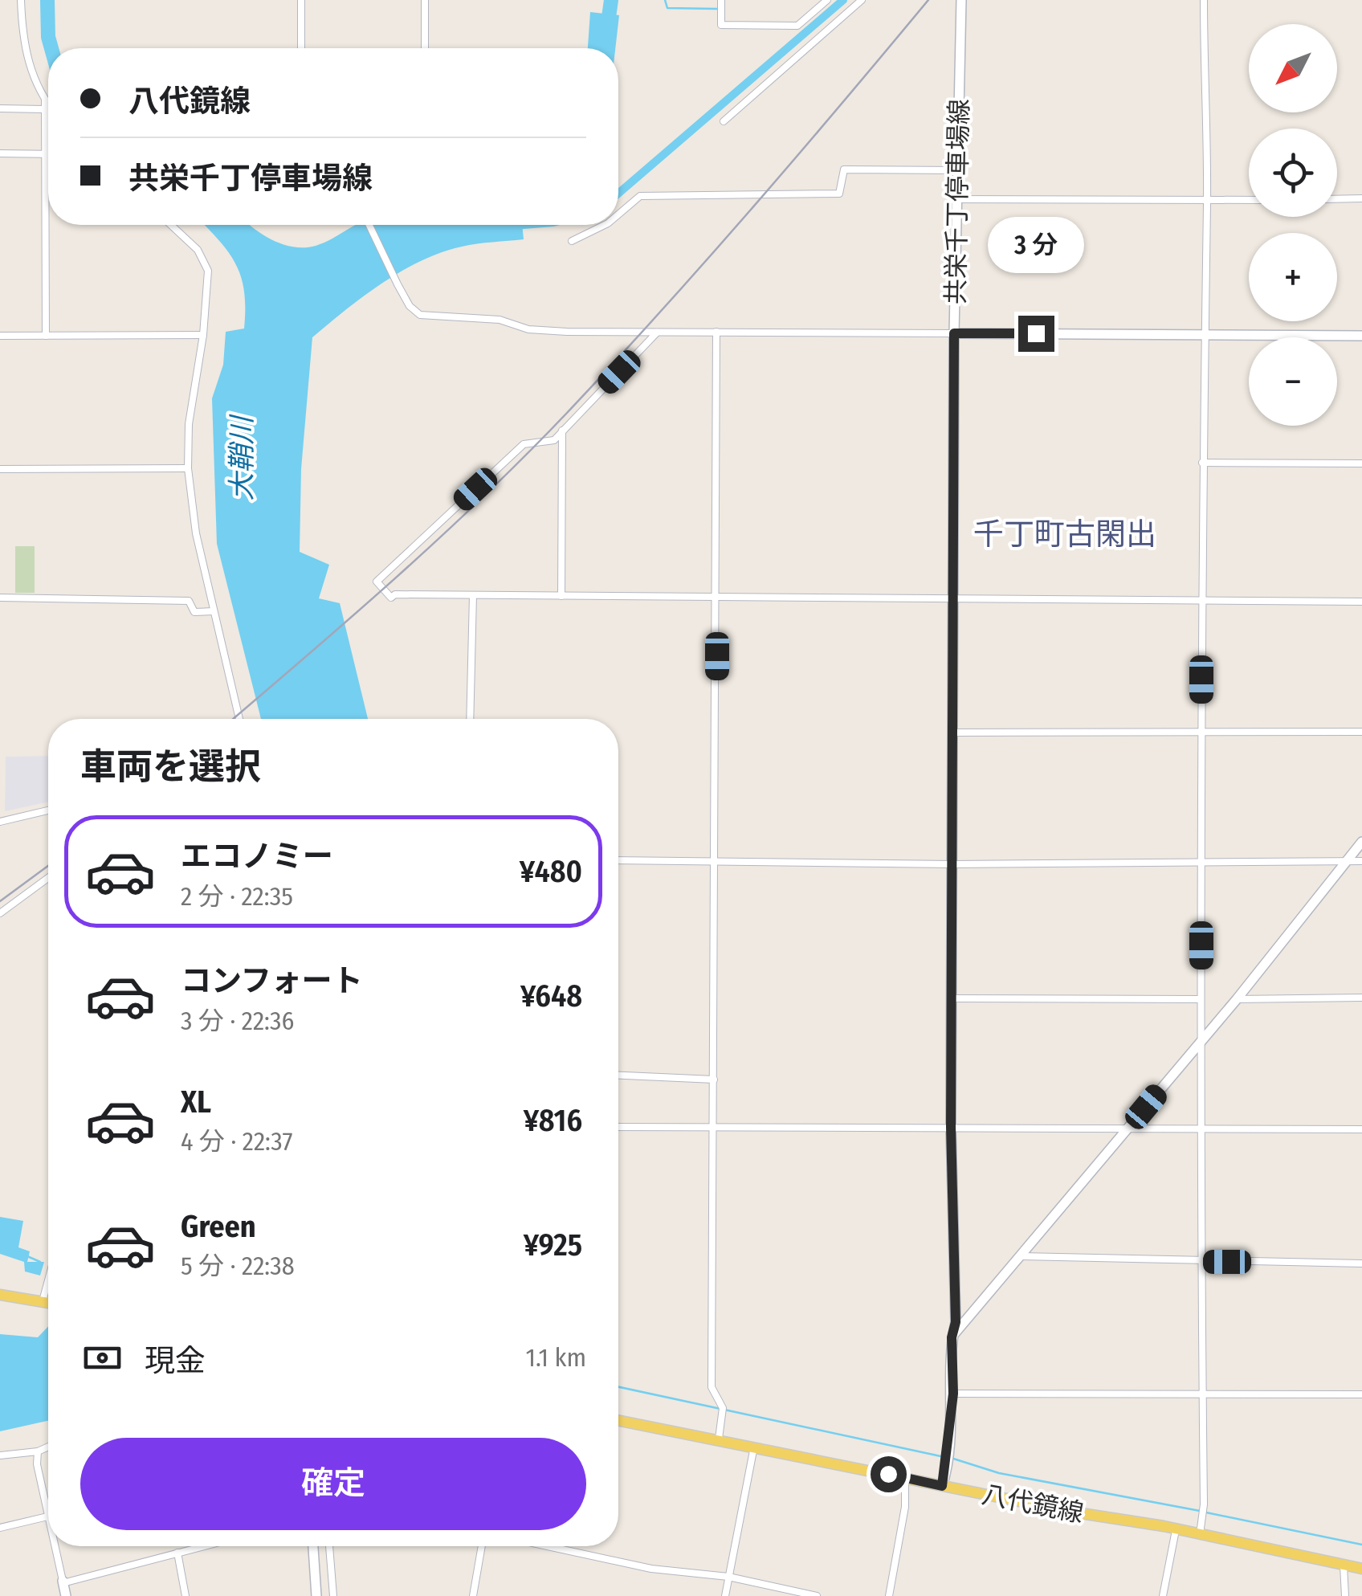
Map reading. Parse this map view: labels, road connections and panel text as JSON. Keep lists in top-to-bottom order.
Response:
{
  "streets": {
    "main road": ["八代鏡線"],
    "street": ["共栄千丁停車場線"]
  },
  "districts": ["千丁町古閑出"],
  "water": ["大鞘川"],
  "north": "bottom left",
  "page": {
    "map_buttons": ["+", "−"],
    "banner": ["八代鏡線", "共栄千丁停車場線"],
    "bubble": "3 分",
    "heading": "車両を選択",
    "list": [
      {
        "name": "エコノミー",
        "note": "2 分 · 22:35",
        "value": "¥480"
      },
      {
        "name": "コンフォート",
        "note": "3 分 · 22:36",
        "value": "¥648"
      },
      {
        "name": "XL",
        "note": "4 分 · 22:37",
        "value": "¥816"
      },
      {
        "name": "Green",
        "note": "5 分 · 22:38",
        "value": "¥925"
      }
    ],
    "pay": ["現金", "1.1 km"],
    "buttons": "確定"
  }
}
